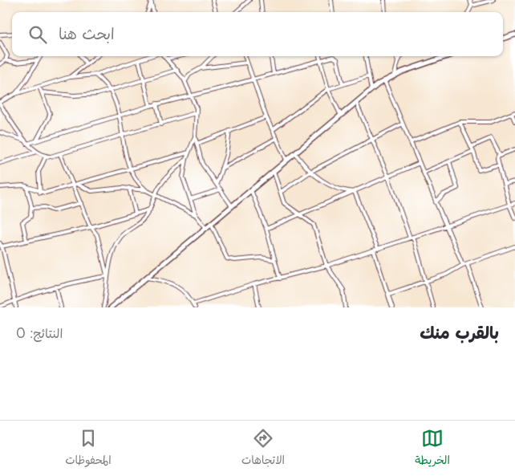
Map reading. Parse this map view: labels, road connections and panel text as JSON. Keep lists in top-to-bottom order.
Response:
{
  "page": {
    "search": "ابحث هنا",
    "heading": ["بالقرب منك", "النتائج: 0"],
    "nav": ["الخريطة", "الاتجاهات", "المحفوظات"]
  }
}
